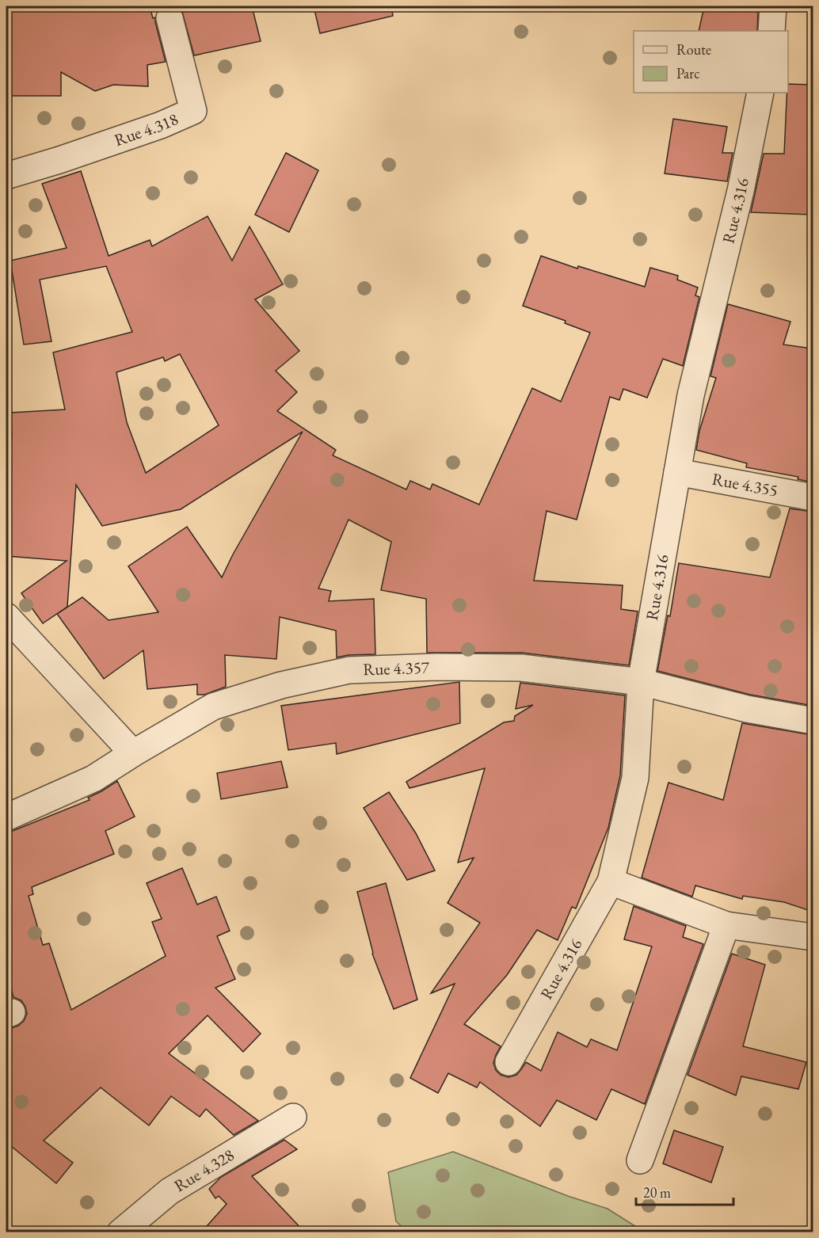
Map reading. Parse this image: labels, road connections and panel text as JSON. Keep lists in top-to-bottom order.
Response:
{
  "streets": {
    "street": [
      "Rue 4.318",
      "Rue 4.316",
      "Rue 4.355",
      "Rue 4.357",
      "Rue 4.328"
    ]
  },
  "crossings": [
    ["Rue 4.316", "Rue 4.355"],
    ["Rue 4.316", "Rue 4.357"]
  ],
  "legend": ["Route", "Parc"],
  "scale_bar": "20 m"
}
